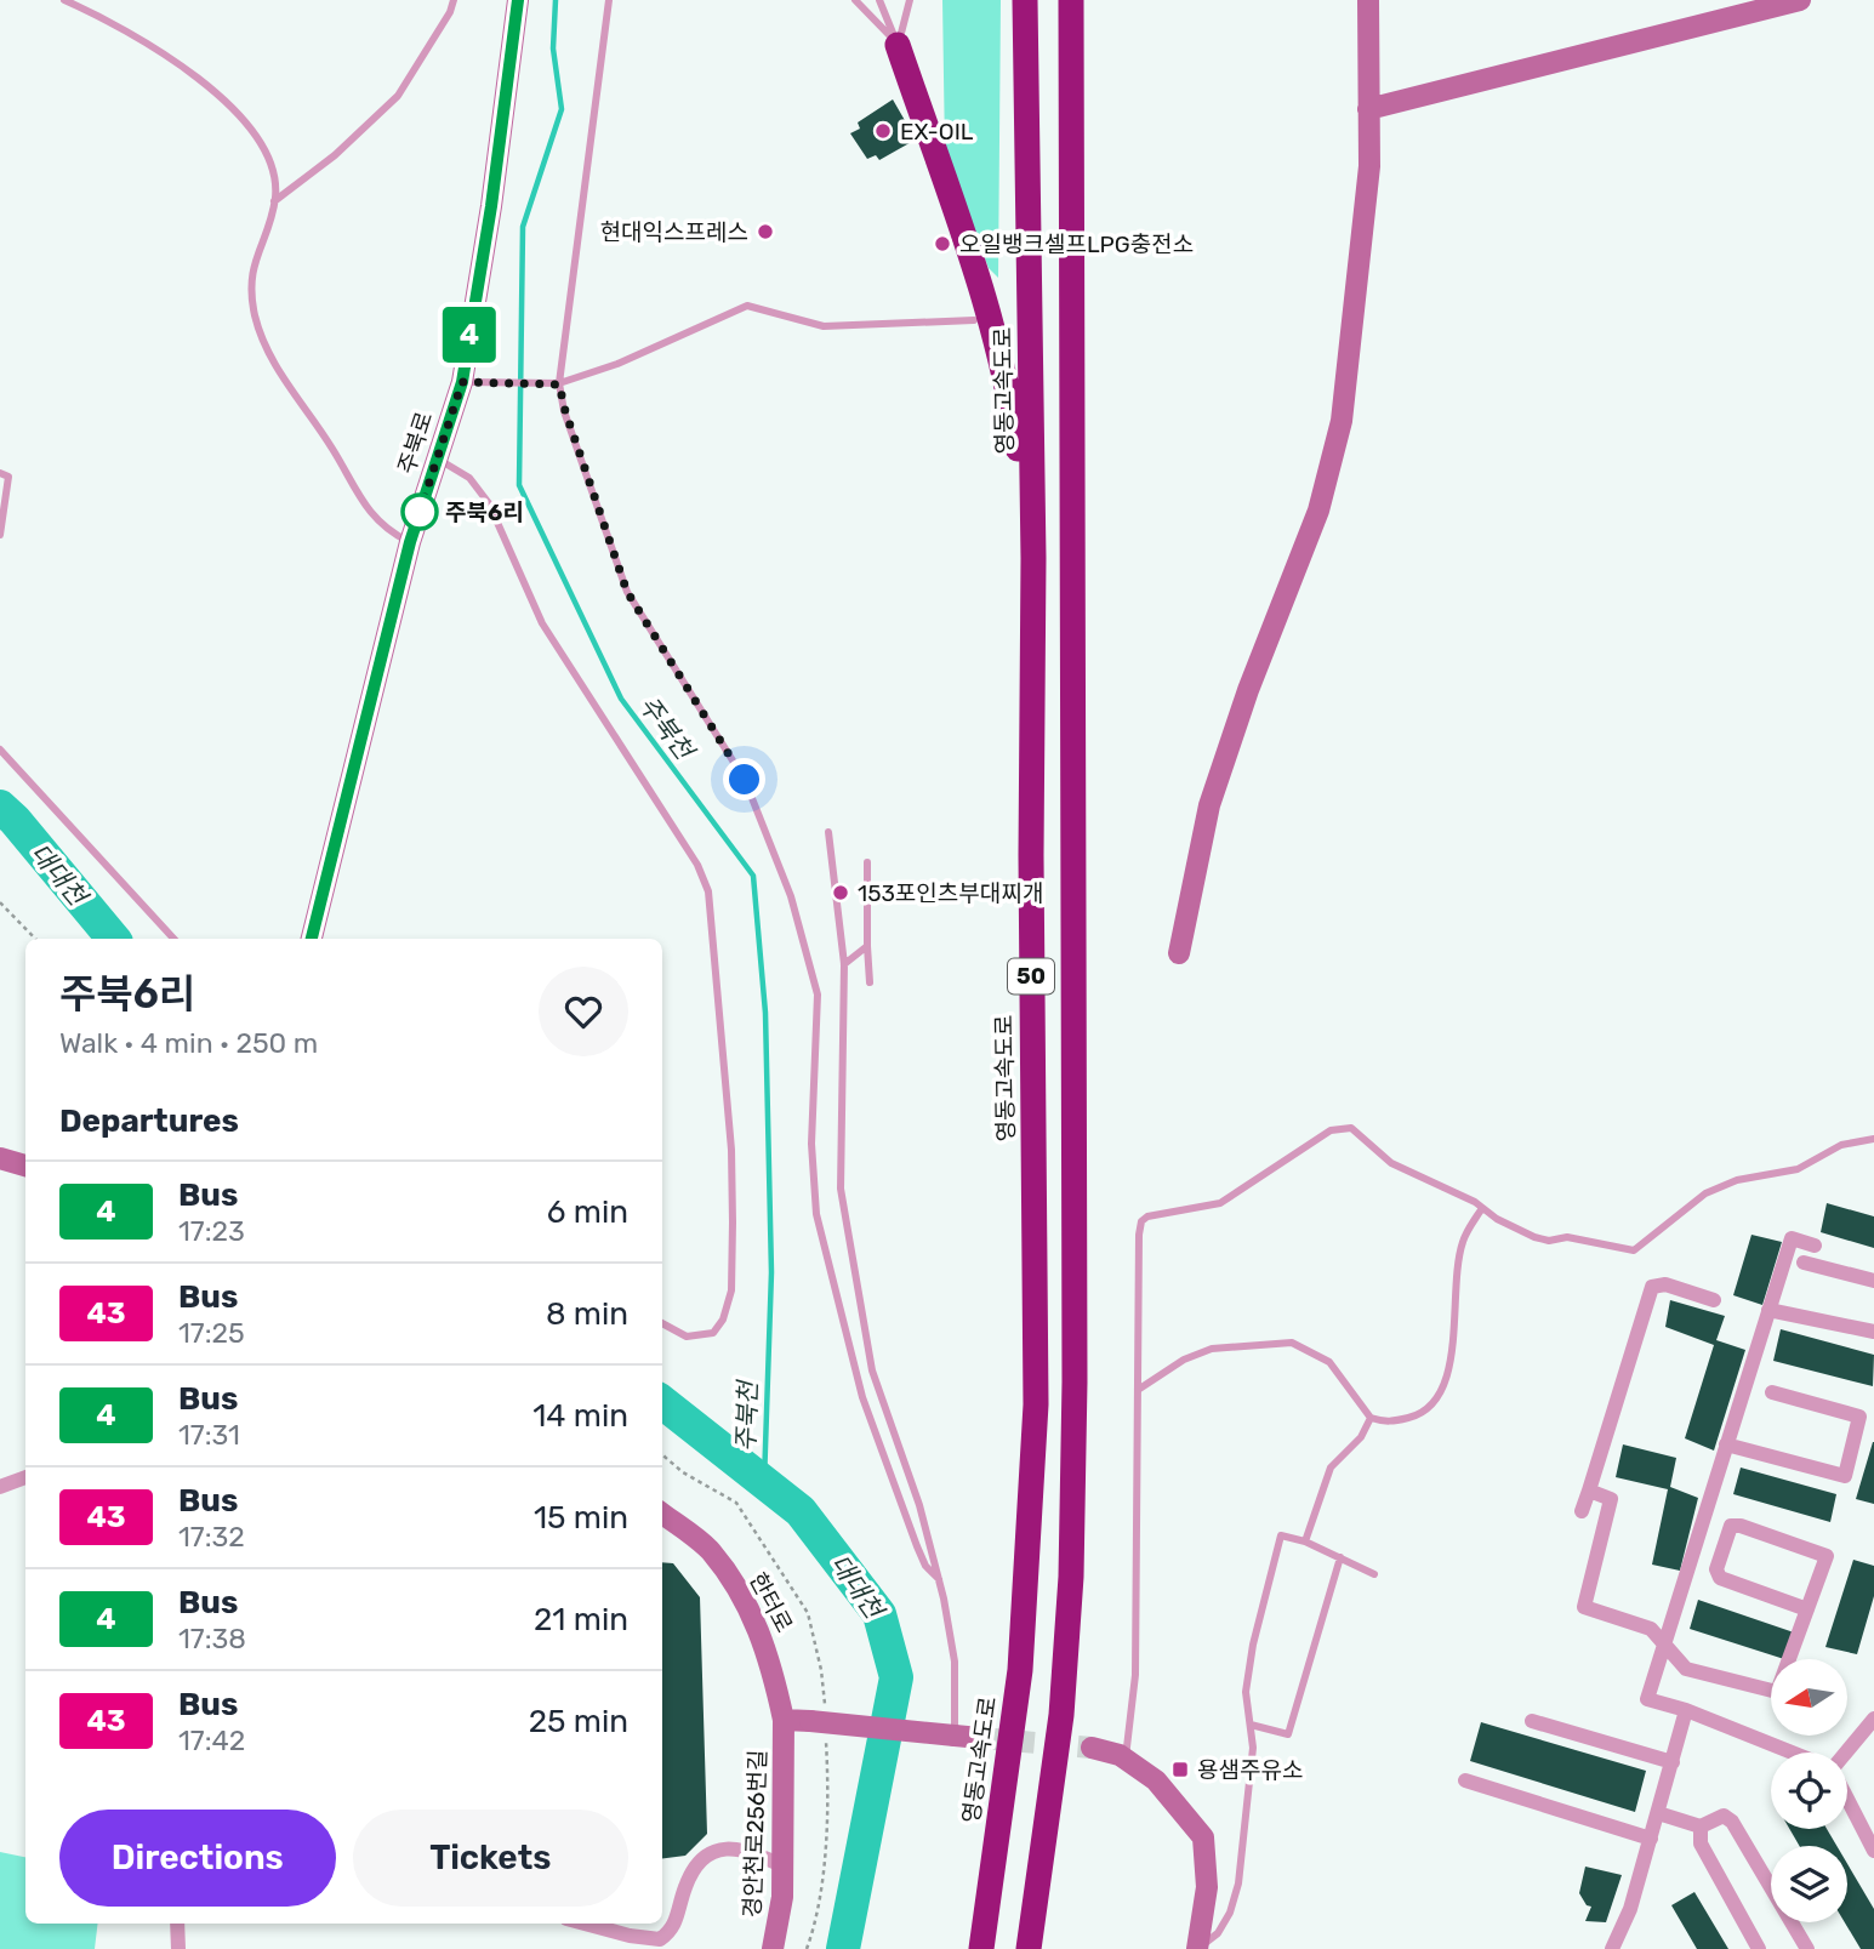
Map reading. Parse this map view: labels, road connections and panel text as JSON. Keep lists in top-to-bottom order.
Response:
{
  "streets": {
    "highway": ["영동고속도로", "50"],
    "street": ["주북로", "한터로", "경안천로256번길"]
  },
  "crossings": [
    ["한터로", "경안천로256번길"]
  ],
  "water": ["주북천", "대대천"],
  "places": {
    "other": [
      "EX-OIL",
      "현대익스프레스",
      "오일뱅크셀프LPG충전소",
      "주북6리",
      "153포인츠부대찌개"
    ],
    "transit": ["용샘주유소"]
  },
  "lines": ["bus line 4"],
  "north": "left",
  "page": {
    "on_map": "4",
    "heading": [
      ["주북6리", "Walk · 4 min · 250 m"],
      "Departures"
    ],
    "list": [
      {
        "mark": "4",
        "name": "Bus",
        "note": "17:23",
        "value": "6 min"
      },
      {
        "mark": "43",
        "name": "Bus",
        "note": "17:25",
        "value": "8 min"
      },
      {
        "mark": "4",
        "name": "Bus",
        "note": "17:31",
        "value": "14 min"
      },
      {
        "mark": "43",
        "name": "Bus",
        "note": "17:32",
        "value": "15 min"
      },
      {
        "mark": "4",
        "name": "Bus",
        "note": "17:38",
        "value": "21 min"
      },
      {
        "mark": "43",
        "name": "Bus",
        "note": "17:42",
        "value": "25 min"
      }
    ],
    "buttons": ["Directions", "Tickets"]
  }
}
